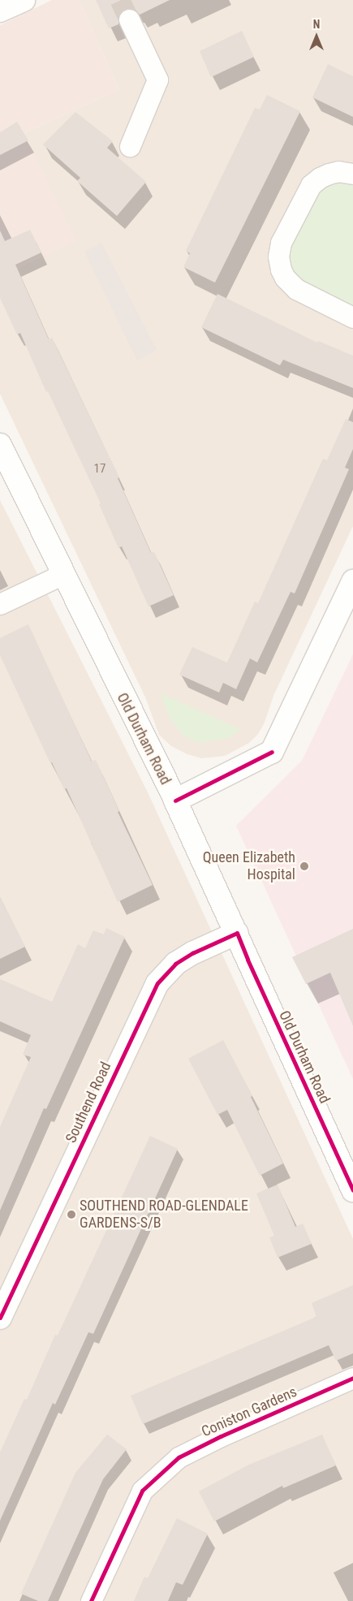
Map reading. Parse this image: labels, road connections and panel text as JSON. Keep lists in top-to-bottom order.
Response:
{
  "streets": {
    "main road": ["Old Durham Road", "Southend Road"],
    "street": ["Coniston Gardens"]
  },
  "crossings": [
    ["Old Durham Road", "Southend Road"]
  ],
  "places": ["Queen Elizabeth Hospital", "SOUTHEND ROAD-GLENDALE GARDENS-S/B"],
  "house_numbers": ["17"],
  "north": "top"
}
